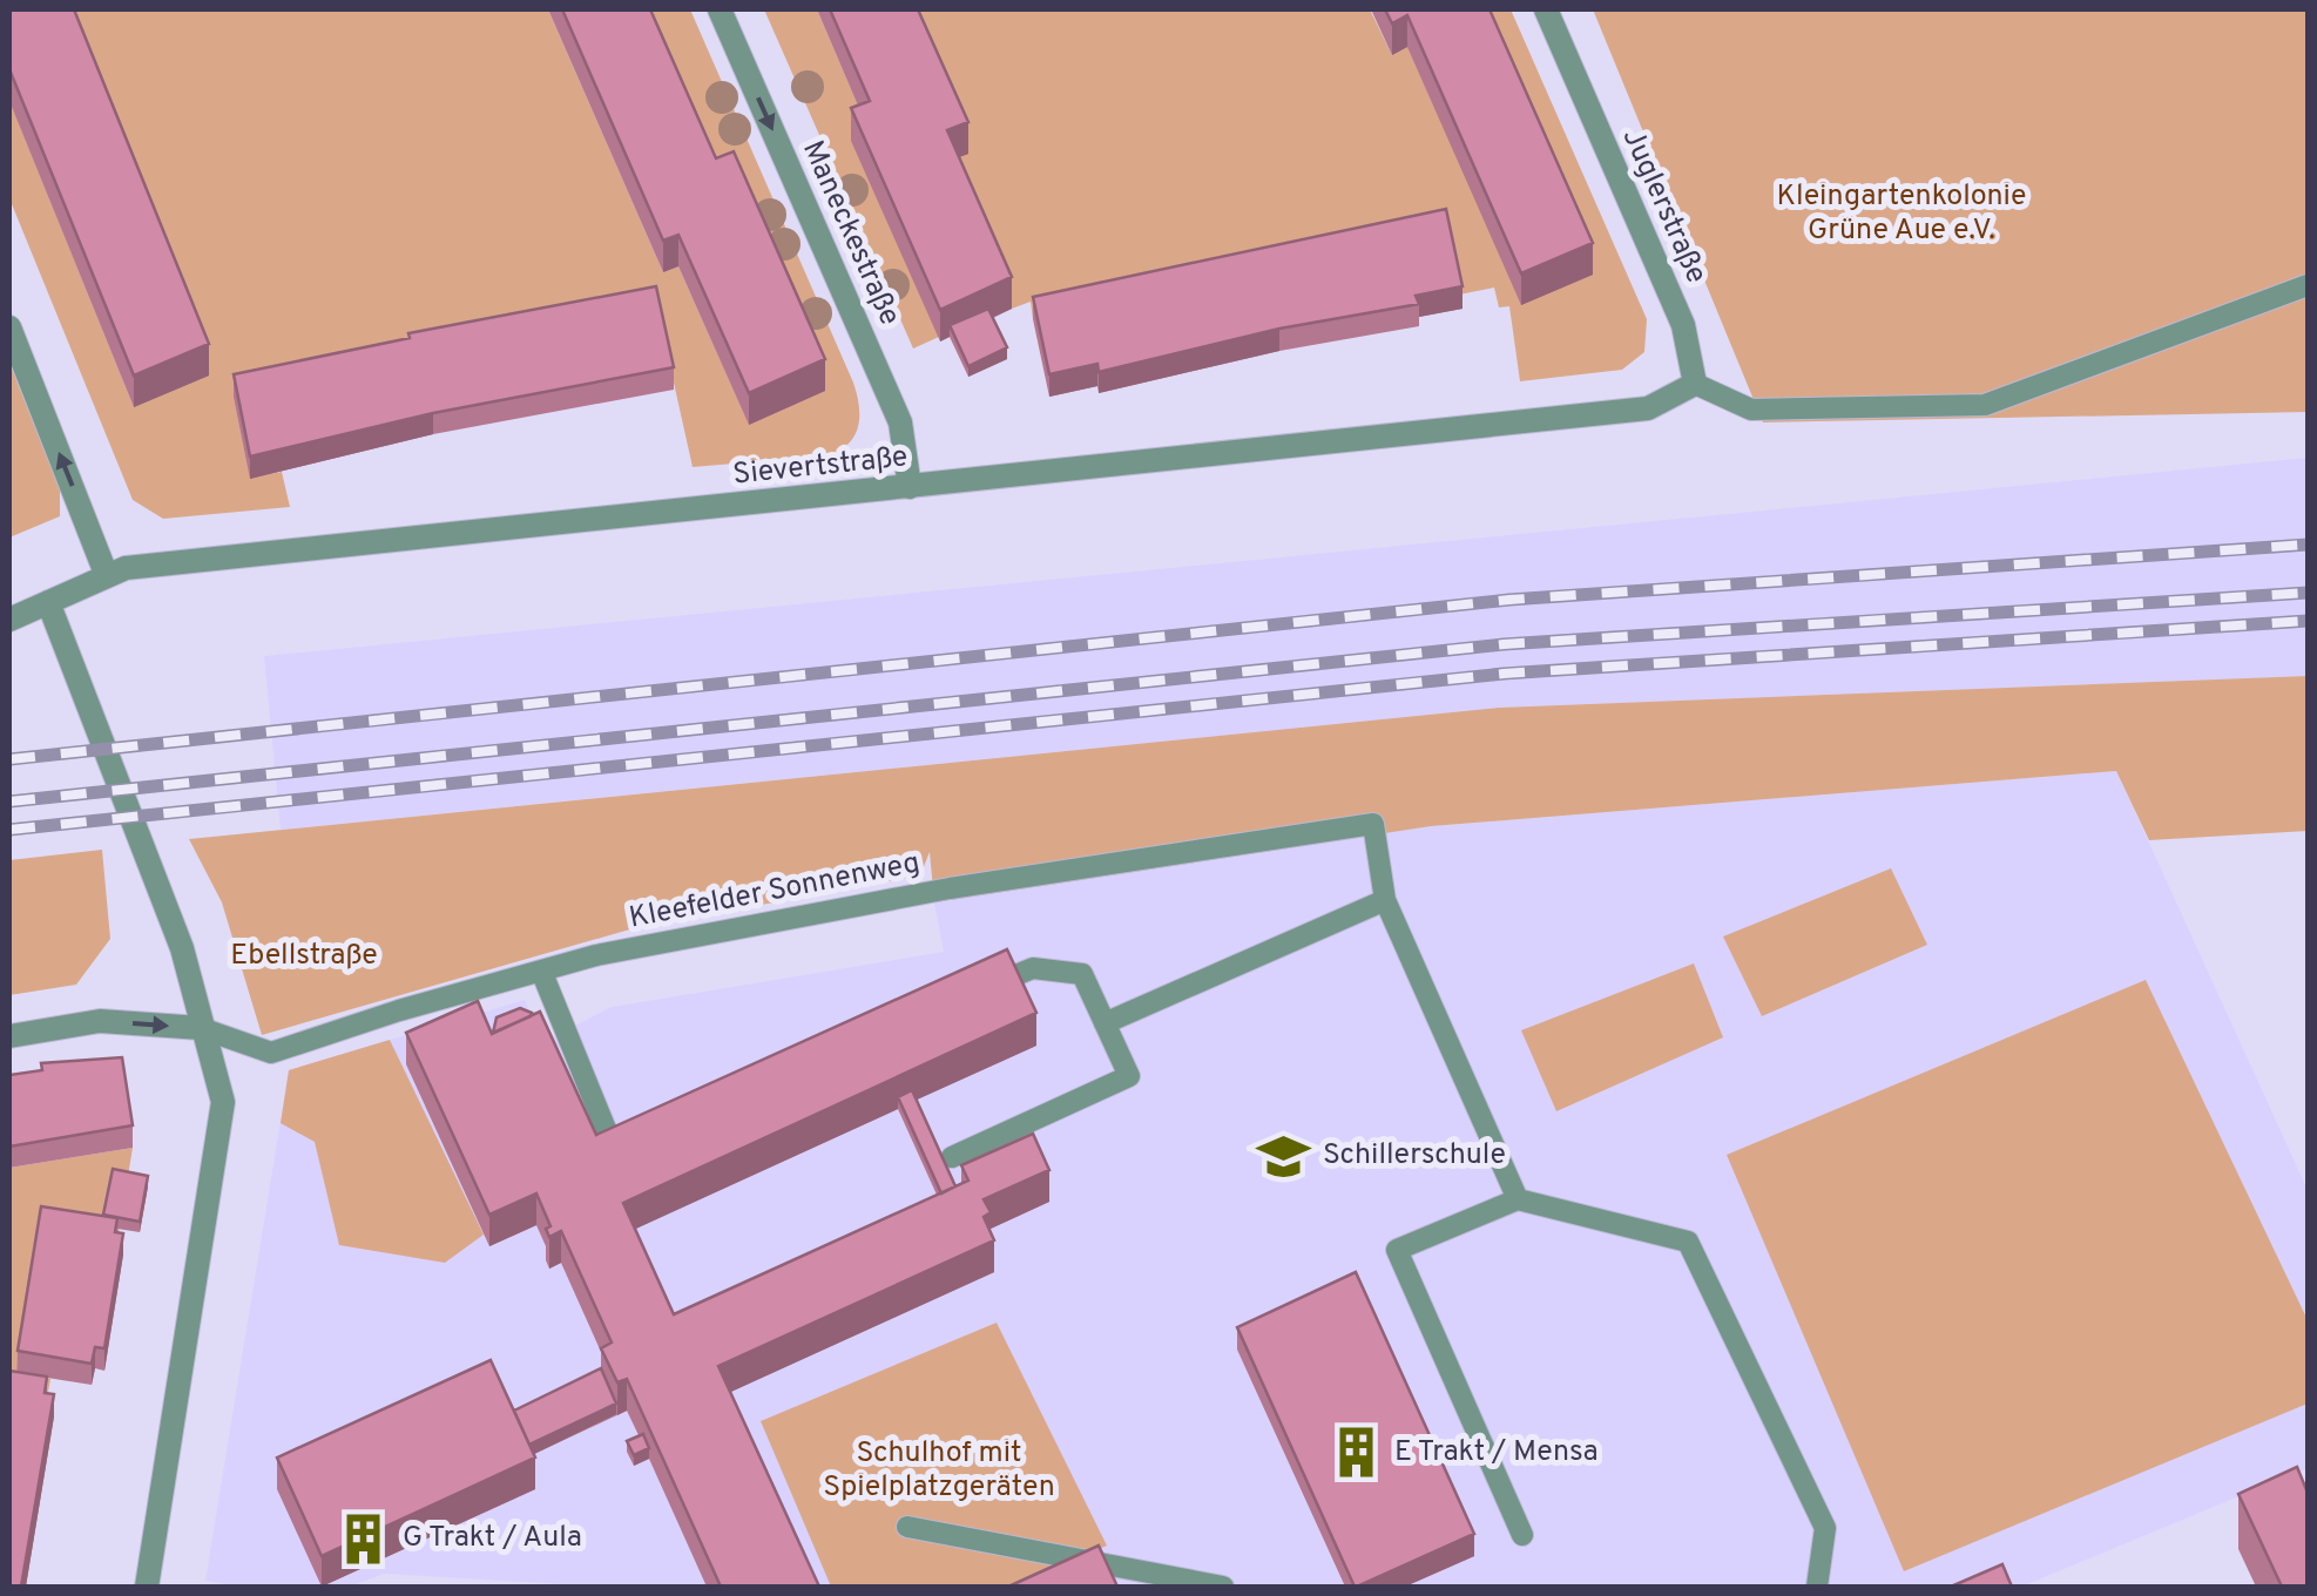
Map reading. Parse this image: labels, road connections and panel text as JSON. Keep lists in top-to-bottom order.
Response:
{
  "streets": {
    "street": ["Juglerstraße", "Maneckestraße", "Sievertstraße"],
    "lane": ["Kleefelder Sonnenweg"]
  },
  "crossings": [
    ["Juglerstraße", "Sievertstraße"],
    ["Maneckestraße", "Sievertstraße"]
  ],
  "one_way": ["Maneckestraße"],
  "parks": ["Kleingartenkolonie Grüne Aue e.V.", "Ebellstraße", "Schulhof mit Spielplatzgeräten"],
  "places": {
    "school or university": ["Schillerschule"],
    "building": ["E Trakt / Mensa", "G Trakt / Aula"]
  }
}
